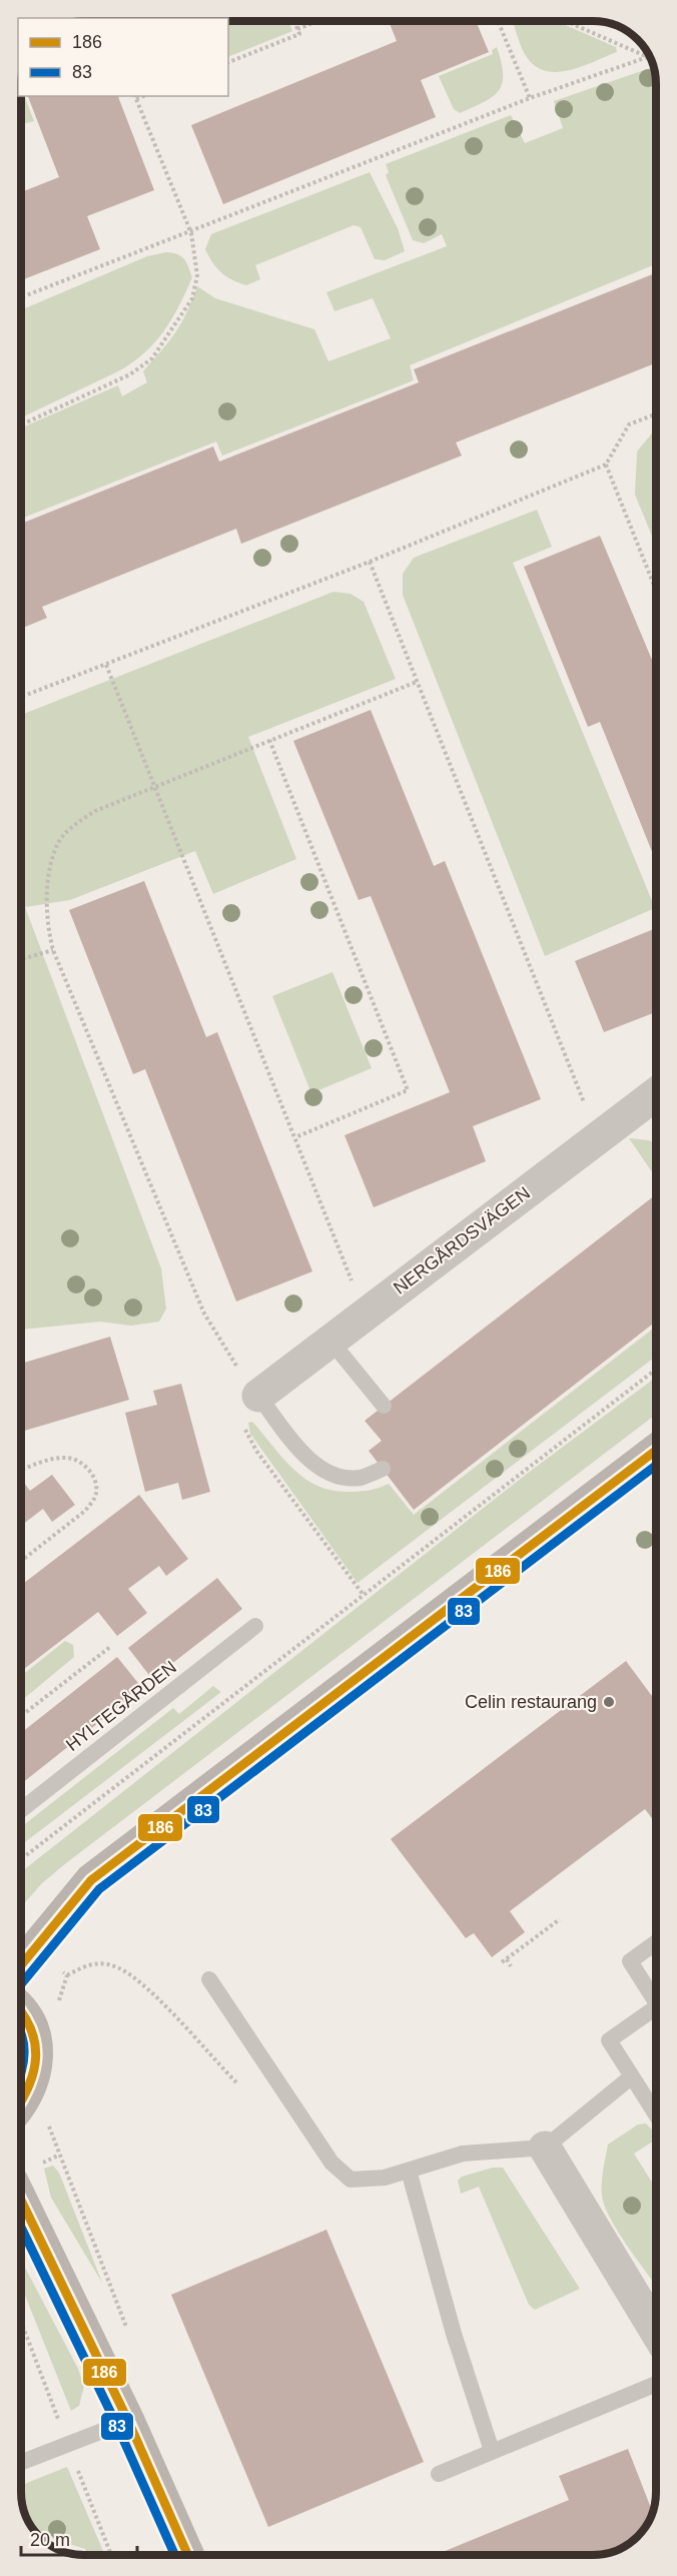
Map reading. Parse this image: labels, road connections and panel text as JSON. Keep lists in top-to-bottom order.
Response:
{
  "streets": {
    "street": ["NERGÅRDSVÄGEN"],
    "lane": ["HYLTEGÅRDEN"]
  },
  "places": ["Celin restaurang"],
  "lines": ["transit line 186", "transit line 83"],
  "legend": ["186", "83"],
  "scale_bar": "20 m"
}
